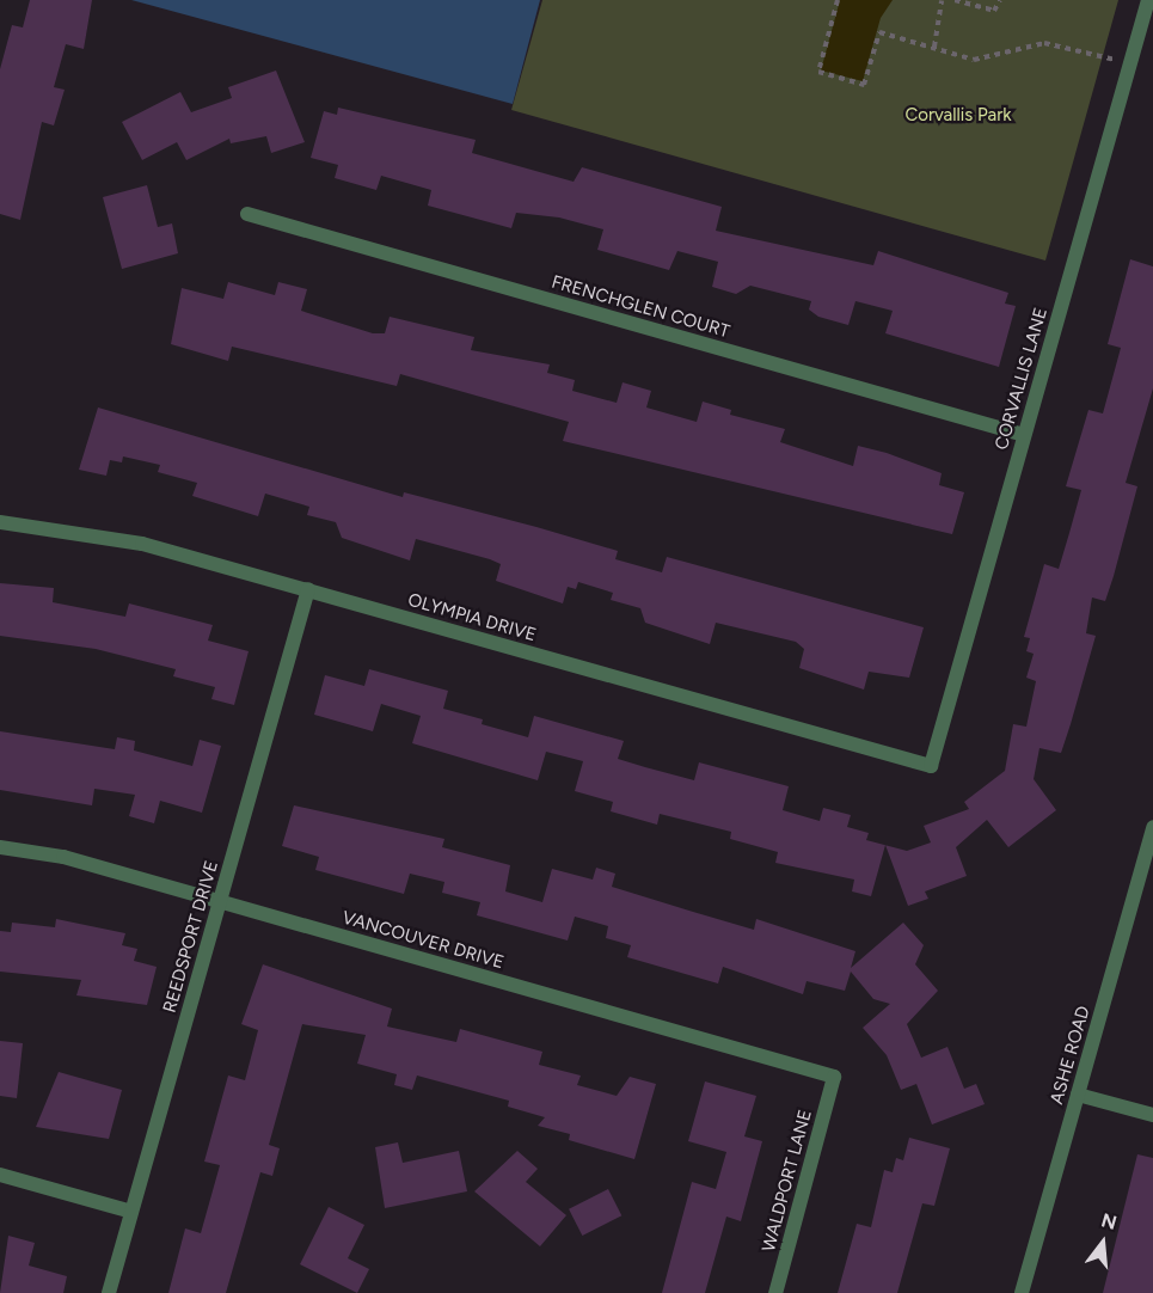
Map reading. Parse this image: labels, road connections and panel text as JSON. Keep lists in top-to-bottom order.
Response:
{
  "streets": {
    "street": [
      "FRENCHGLEN COURT",
      "CORVALLIS LANE",
      "OLYMPIA DRIVE",
      "REEDSPORT DRIVE",
      "VANCOUVER DRIVE",
      "ASHE ROAD",
      "WALDPORT LANE"
    ]
  },
  "crossings": [
    ["FRENCHGLEN COURT", "CORVALLIS LANE"],
    ["CORVALLIS LANE", "OLYMPIA DRIVE"],
    ["OLYMPIA DRIVE", "REEDSPORT DRIVE"],
    ["REEDSPORT DRIVE", "VANCOUVER DRIVE"],
    ["VANCOUVER DRIVE", "WALDPORT LANE"]
  ],
  "parks": ["Corvallis Park"],
  "north": "top"
}
